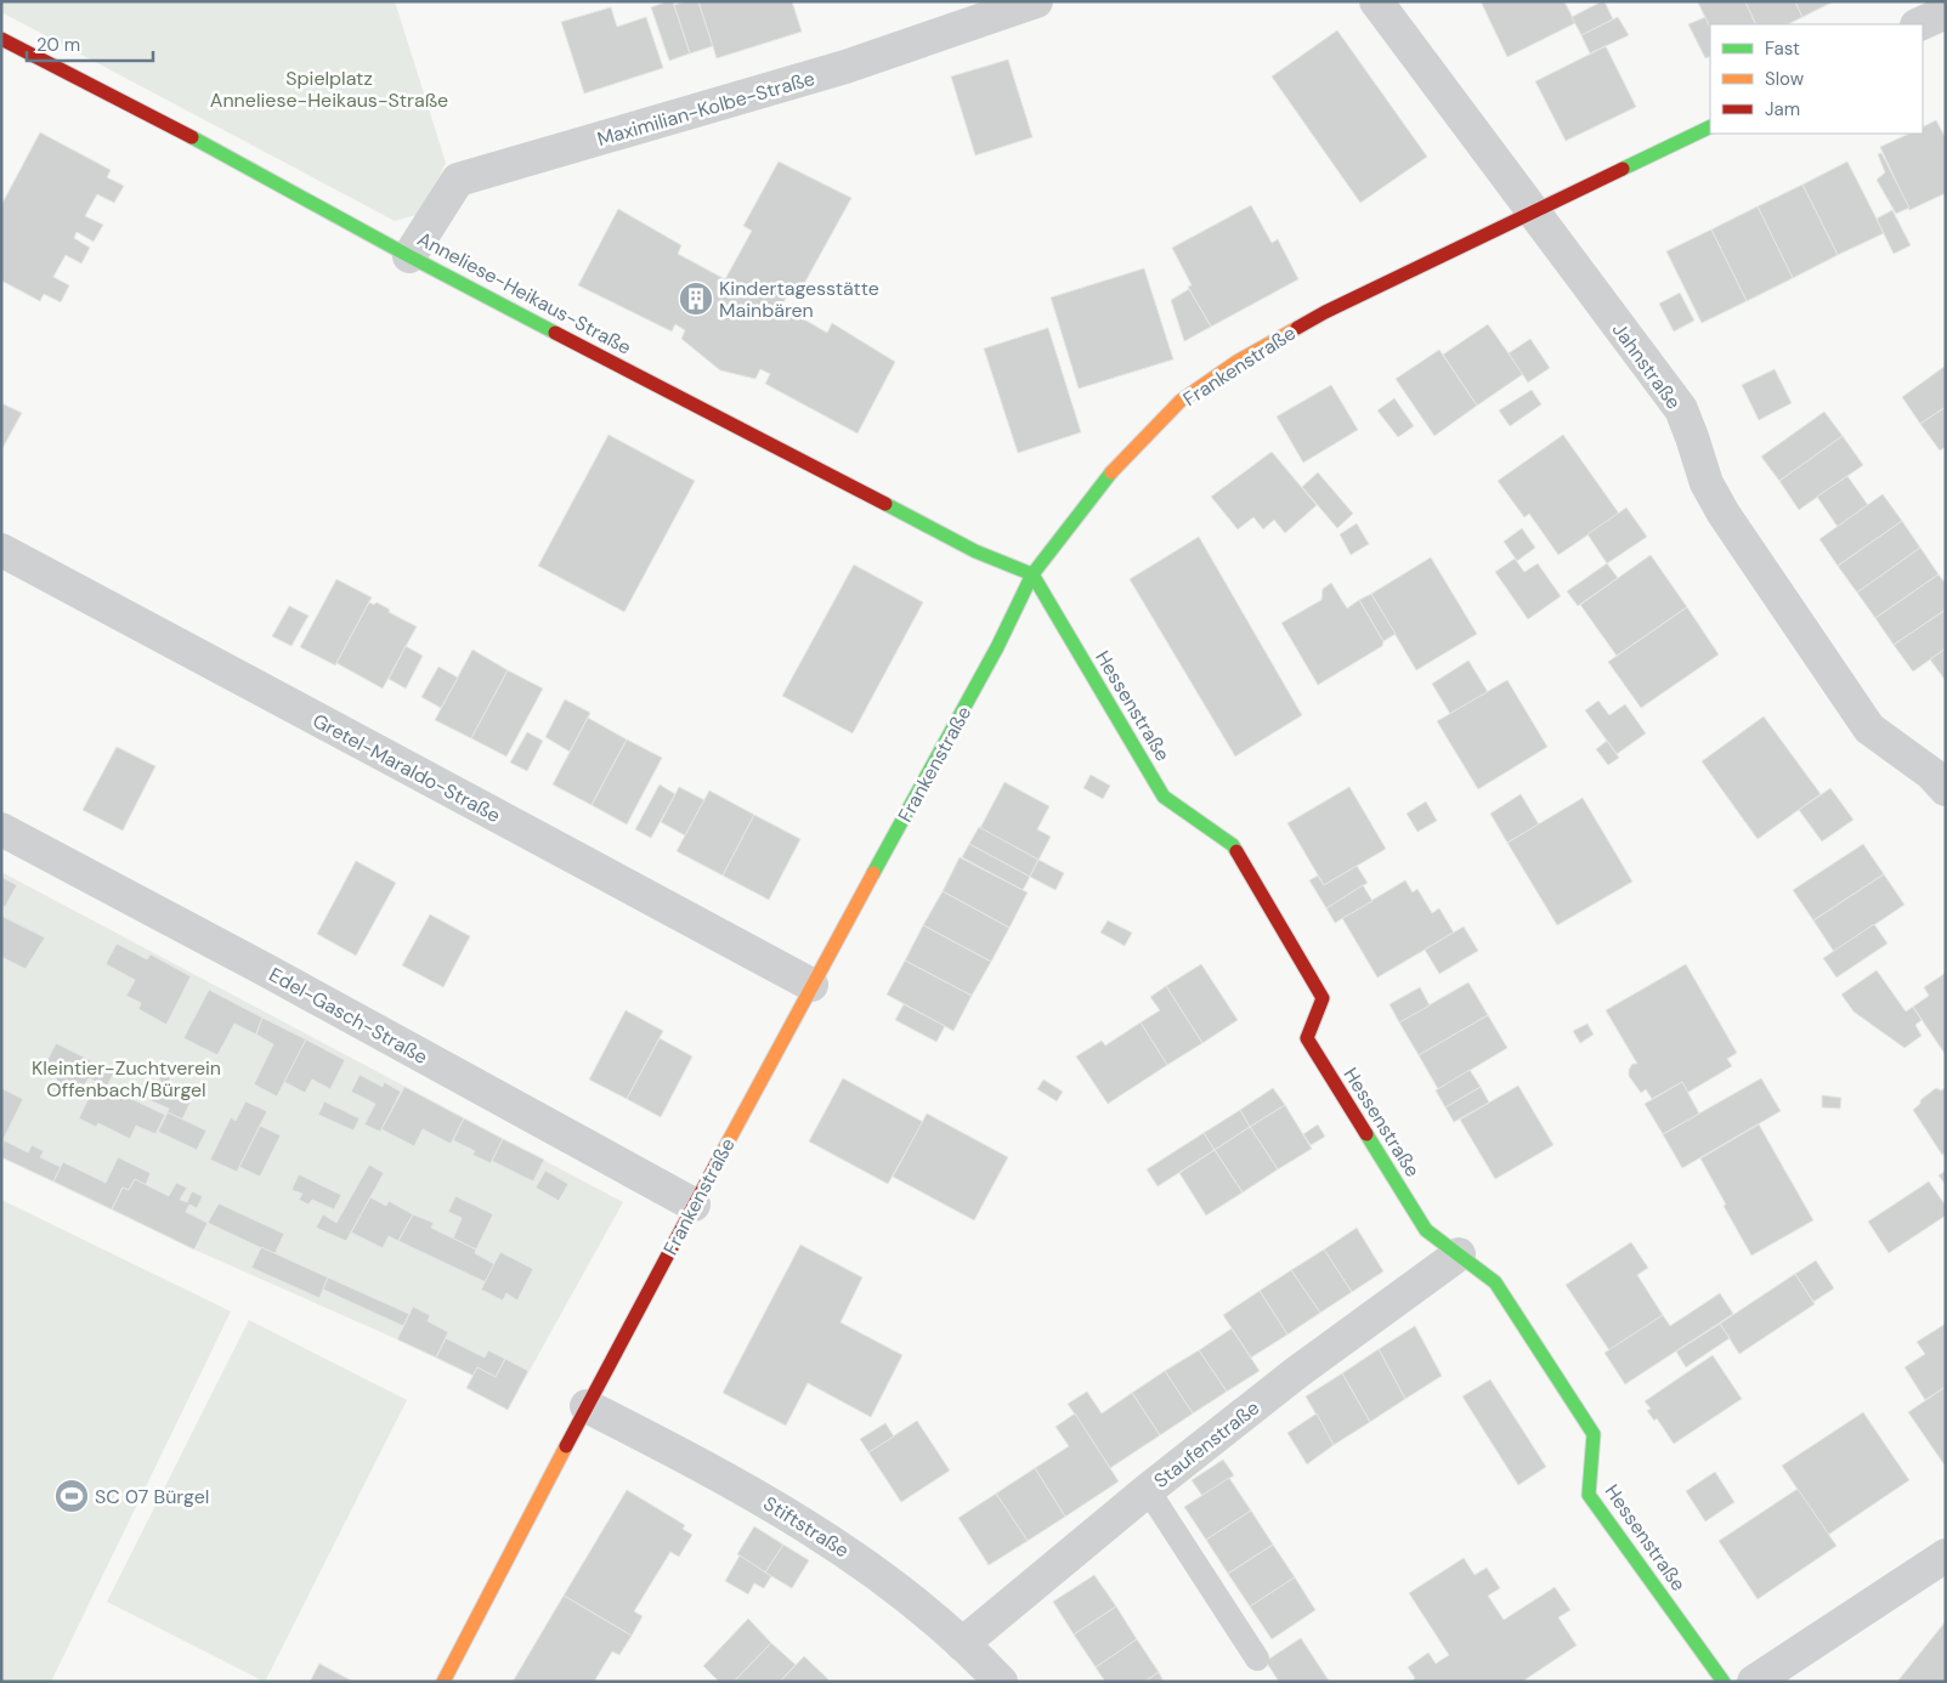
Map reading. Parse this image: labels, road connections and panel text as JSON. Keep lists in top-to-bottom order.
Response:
{
  "streets": {
    "street": [
      "Maximilian-Kolbe-Straße",
      "Anneliese-Heikaus-Straße",
      "Frankenstraße",
      "Jahnstraße",
      "Hessenstraße",
      "Gretel-Maraldo-Straße",
      "Edel-Gasch-Straße",
      "Staufenstraße",
      "Stiftstraße"
    ]
  },
  "crossings": [
    ["Maximilian-Kolbe-Straße", "Anneliese-Heikaus-Straße"],
    ["Anneliese-Heikaus-Straße", "Frankenstraße"],
    ["Anneliese-Heikaus-Straße", "Hessenstraße"],
    ["Frankenstraße", "Jahnstraße"],
    ["Frankenstraße", "Hessenstraße"],
    ["Frankenstraße", "Gretel-Maraldo-Straße"],
    ["Frankenstraße", "Edel-Gasch-Straße"],
    ["Frankenstraße", "Stiftstraße"],
    ["Hessenstraße", "Staufenstraße"],
    ["Staufenstraße", "Stiftstraße"]
  ],
  "parks": ["Spielplatz Anneliese-Heikaus-Straße", "Kleintier-Zuchtverein Offenbach/Bürgel"],
  "places": {
    "building": ["Kindertagesstätte Mainbären"],
    "sports": ["SC 07 Bürgel"]
  },
  "legend": ["Fast", "Slow", "Jam"],
  "scale_bar": "20 m"
}
